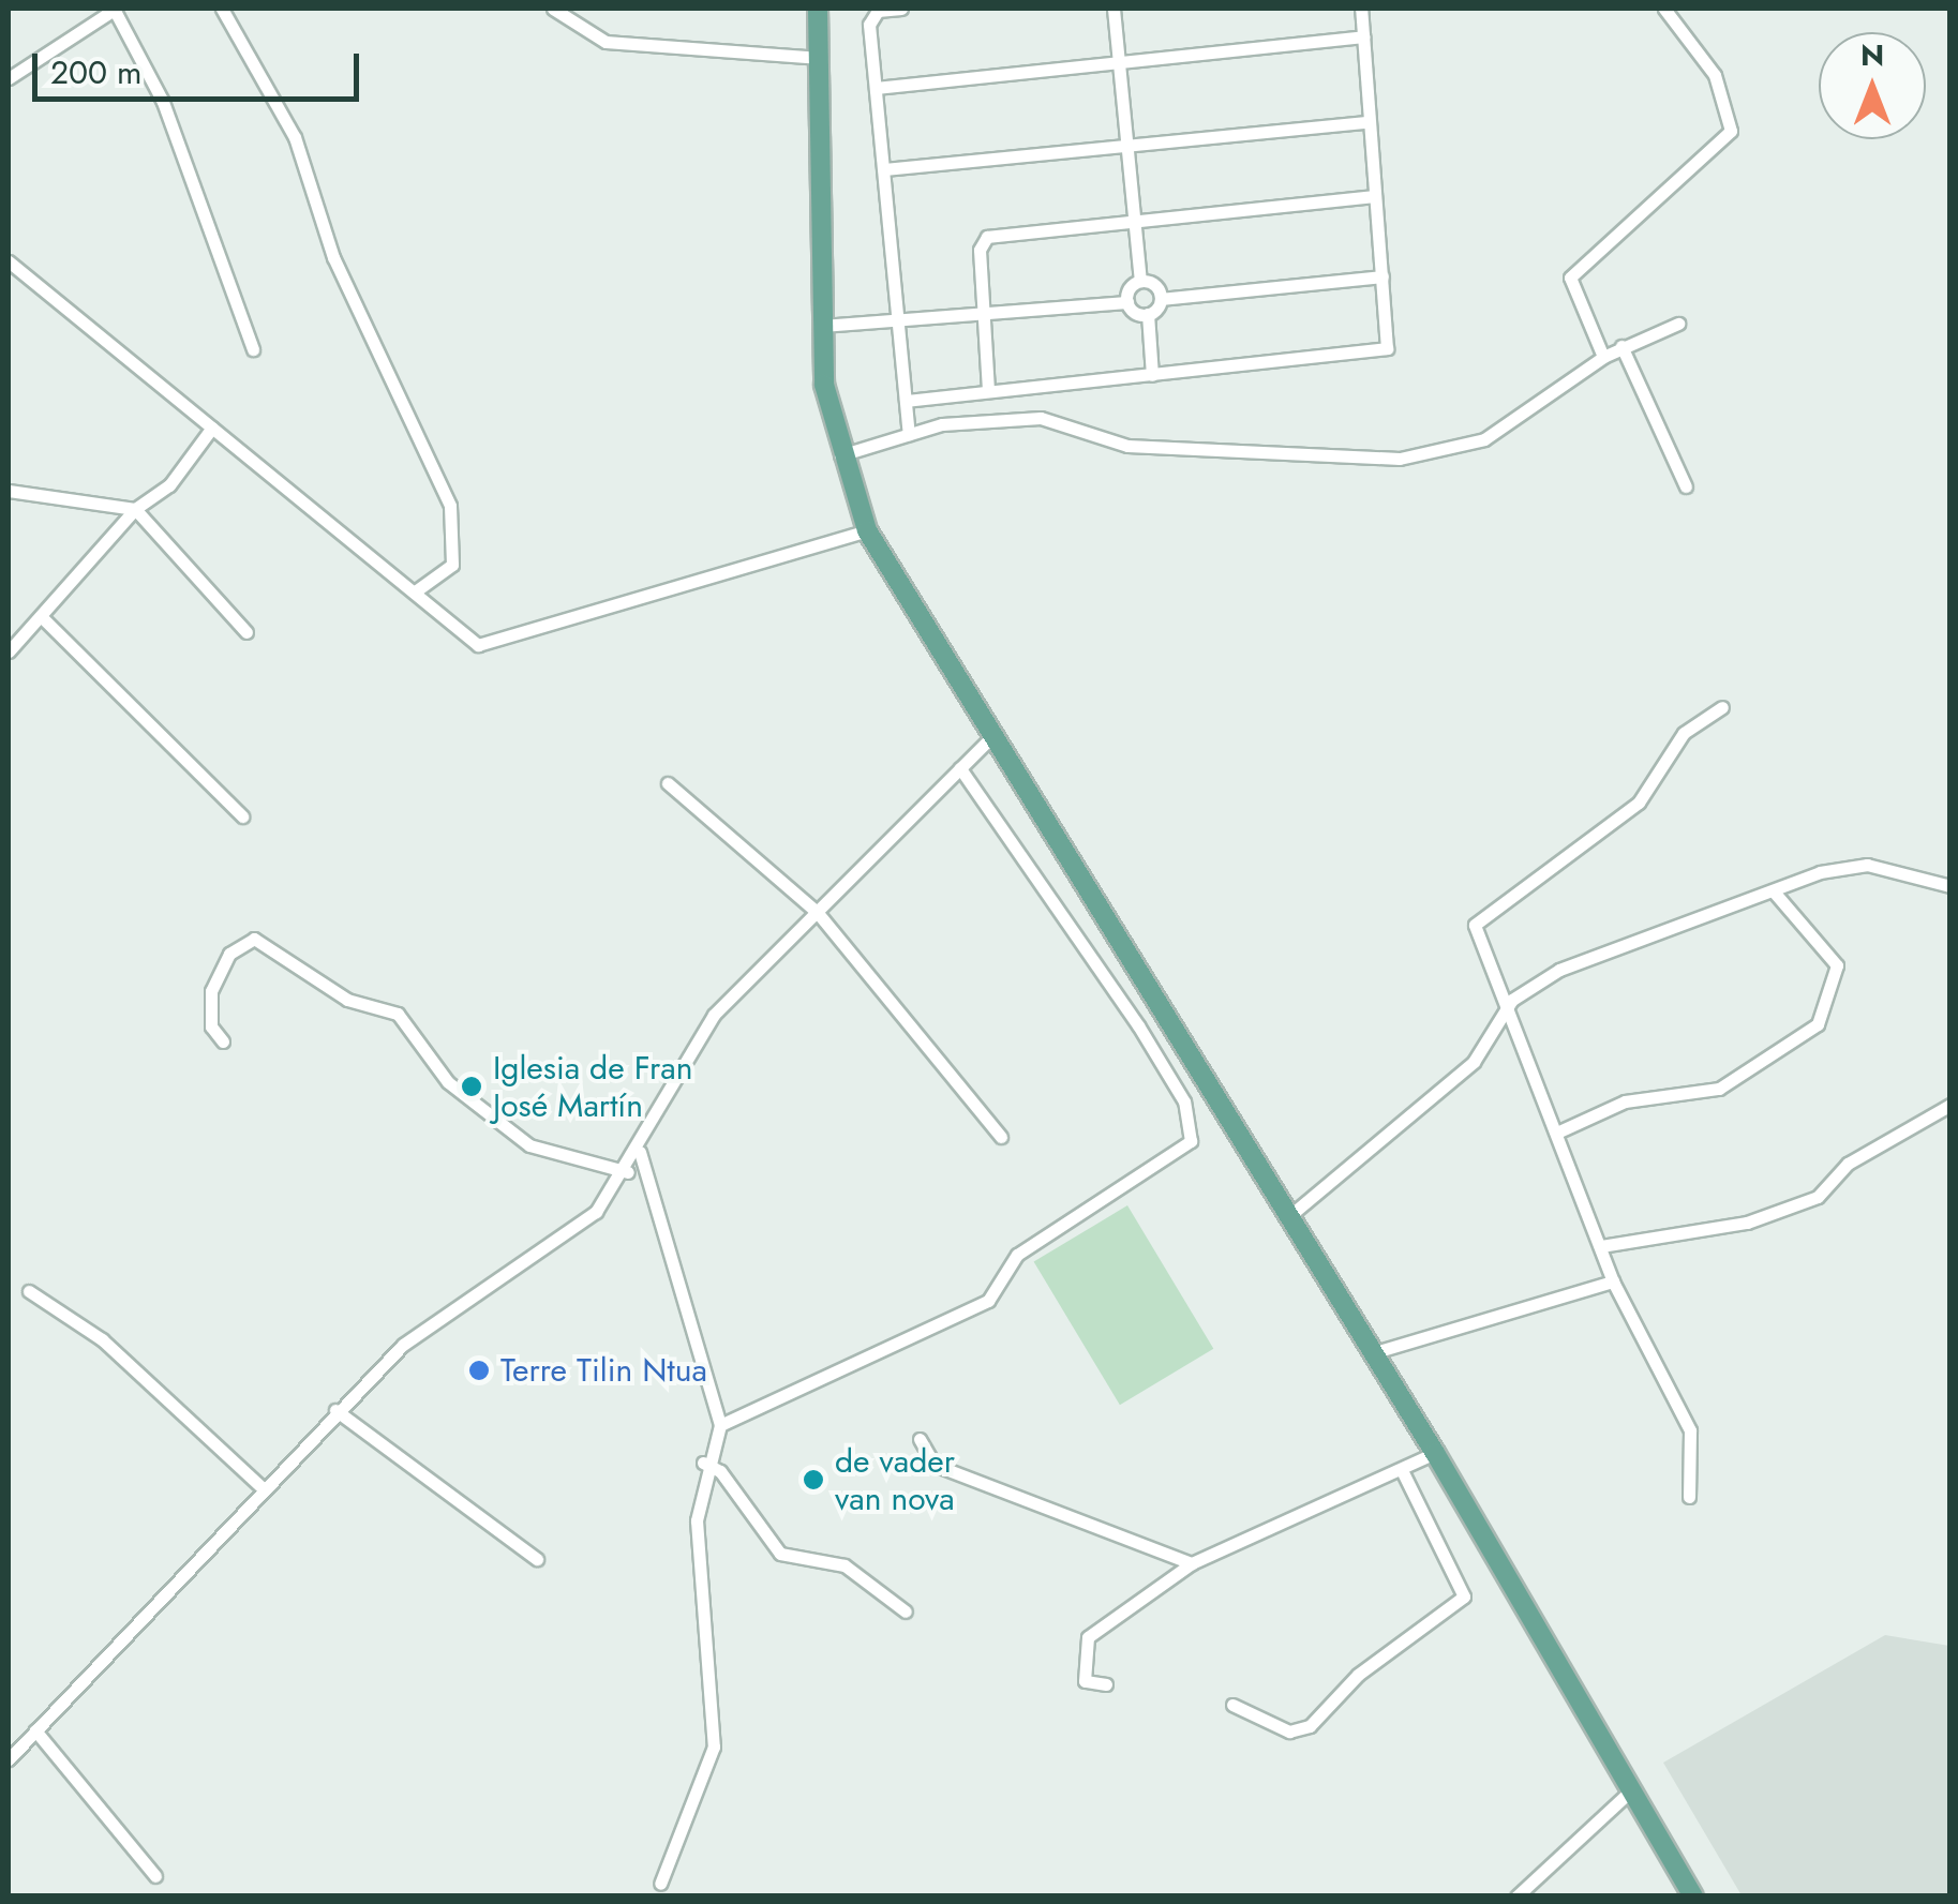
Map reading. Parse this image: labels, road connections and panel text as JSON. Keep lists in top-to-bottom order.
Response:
{
  "places": ["Iglesia de Fran José Martín", "Terre Tilin Ntua", "de vader van nova"],
  "scale_bar": "200 m",
  "north": "top"
}
